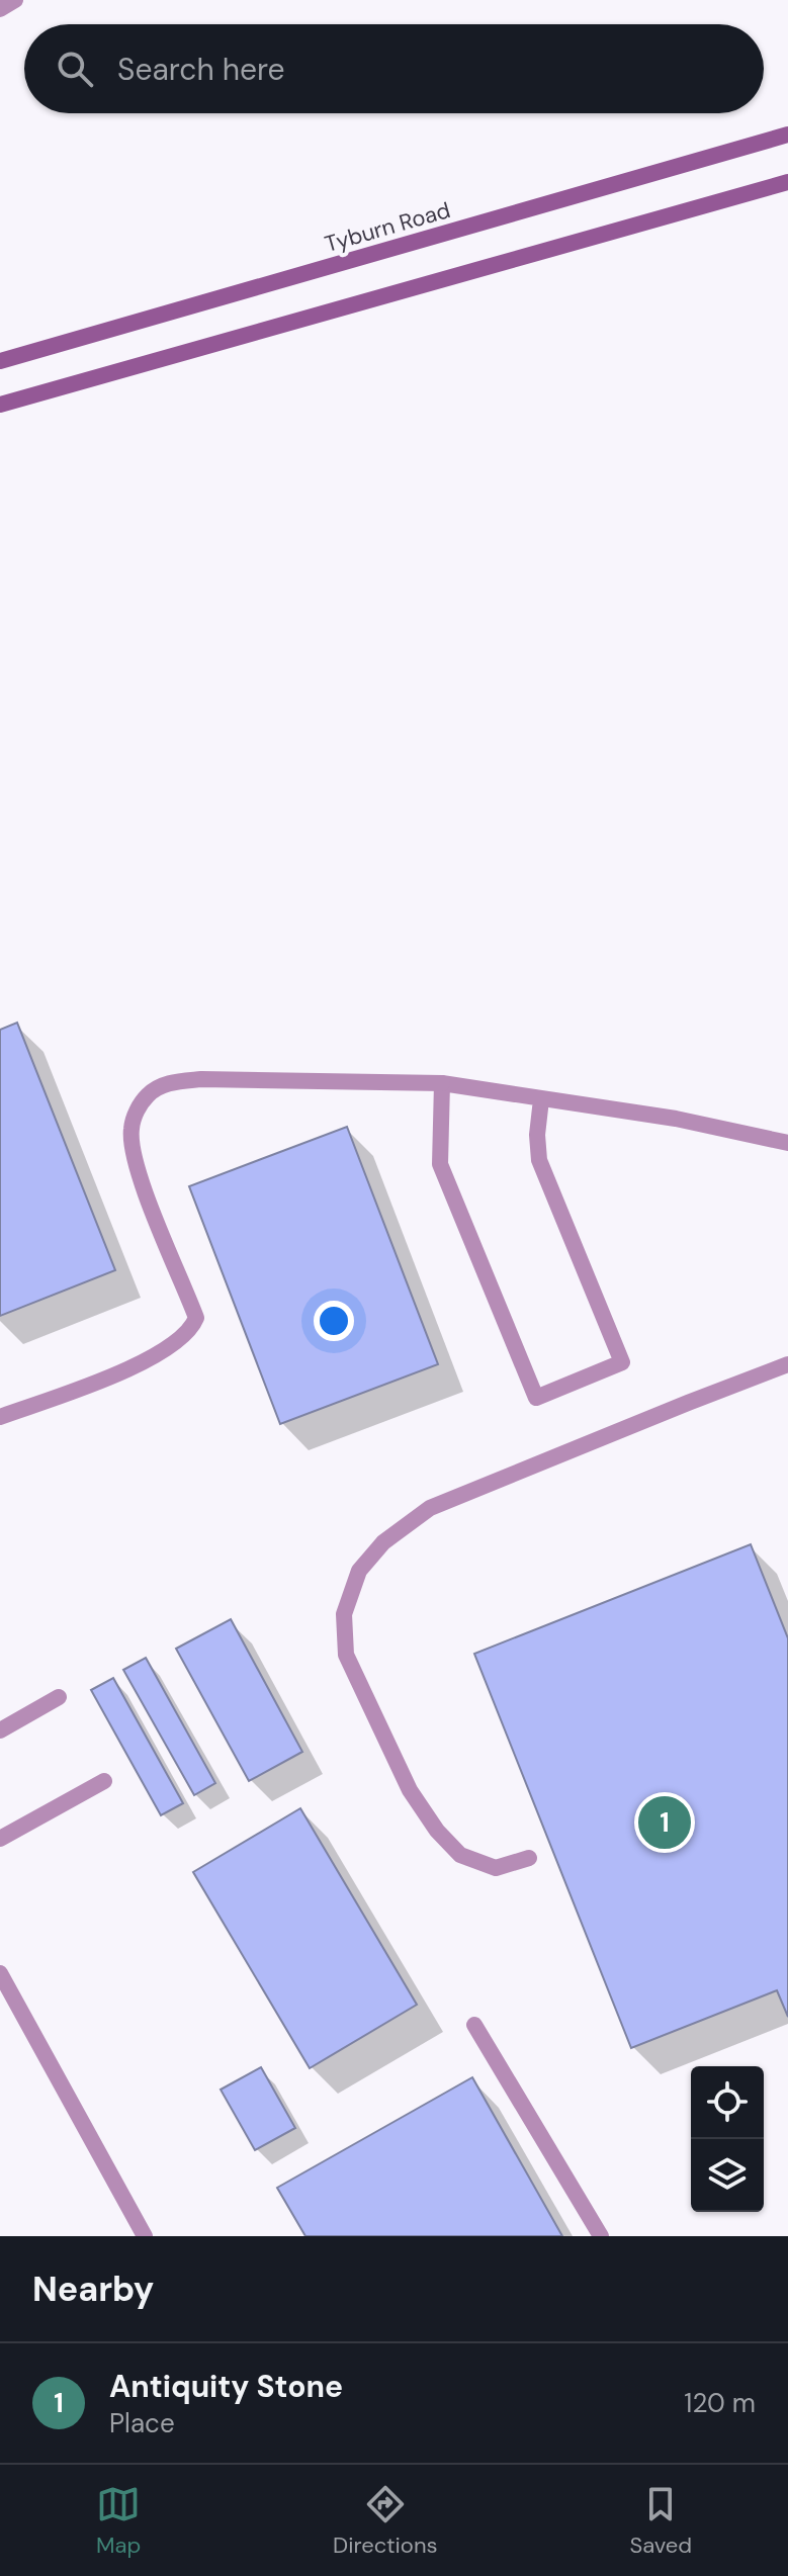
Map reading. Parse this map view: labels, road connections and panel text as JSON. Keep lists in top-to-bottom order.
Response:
{
  "streets": {
    "main road": ["Tyburn Road"]
  },
  "page": {
    "search": "Search here",
    "pins": "1",
    "heading": "Nearby",
    "list": [
      {
        "mark": "1",
        "name": "Antiquity Stone",
        "note": "Place",
        "value": "120 m"
      }
    ],
    "nav": ["Map", "Directions", "Saved"]
  }
}
